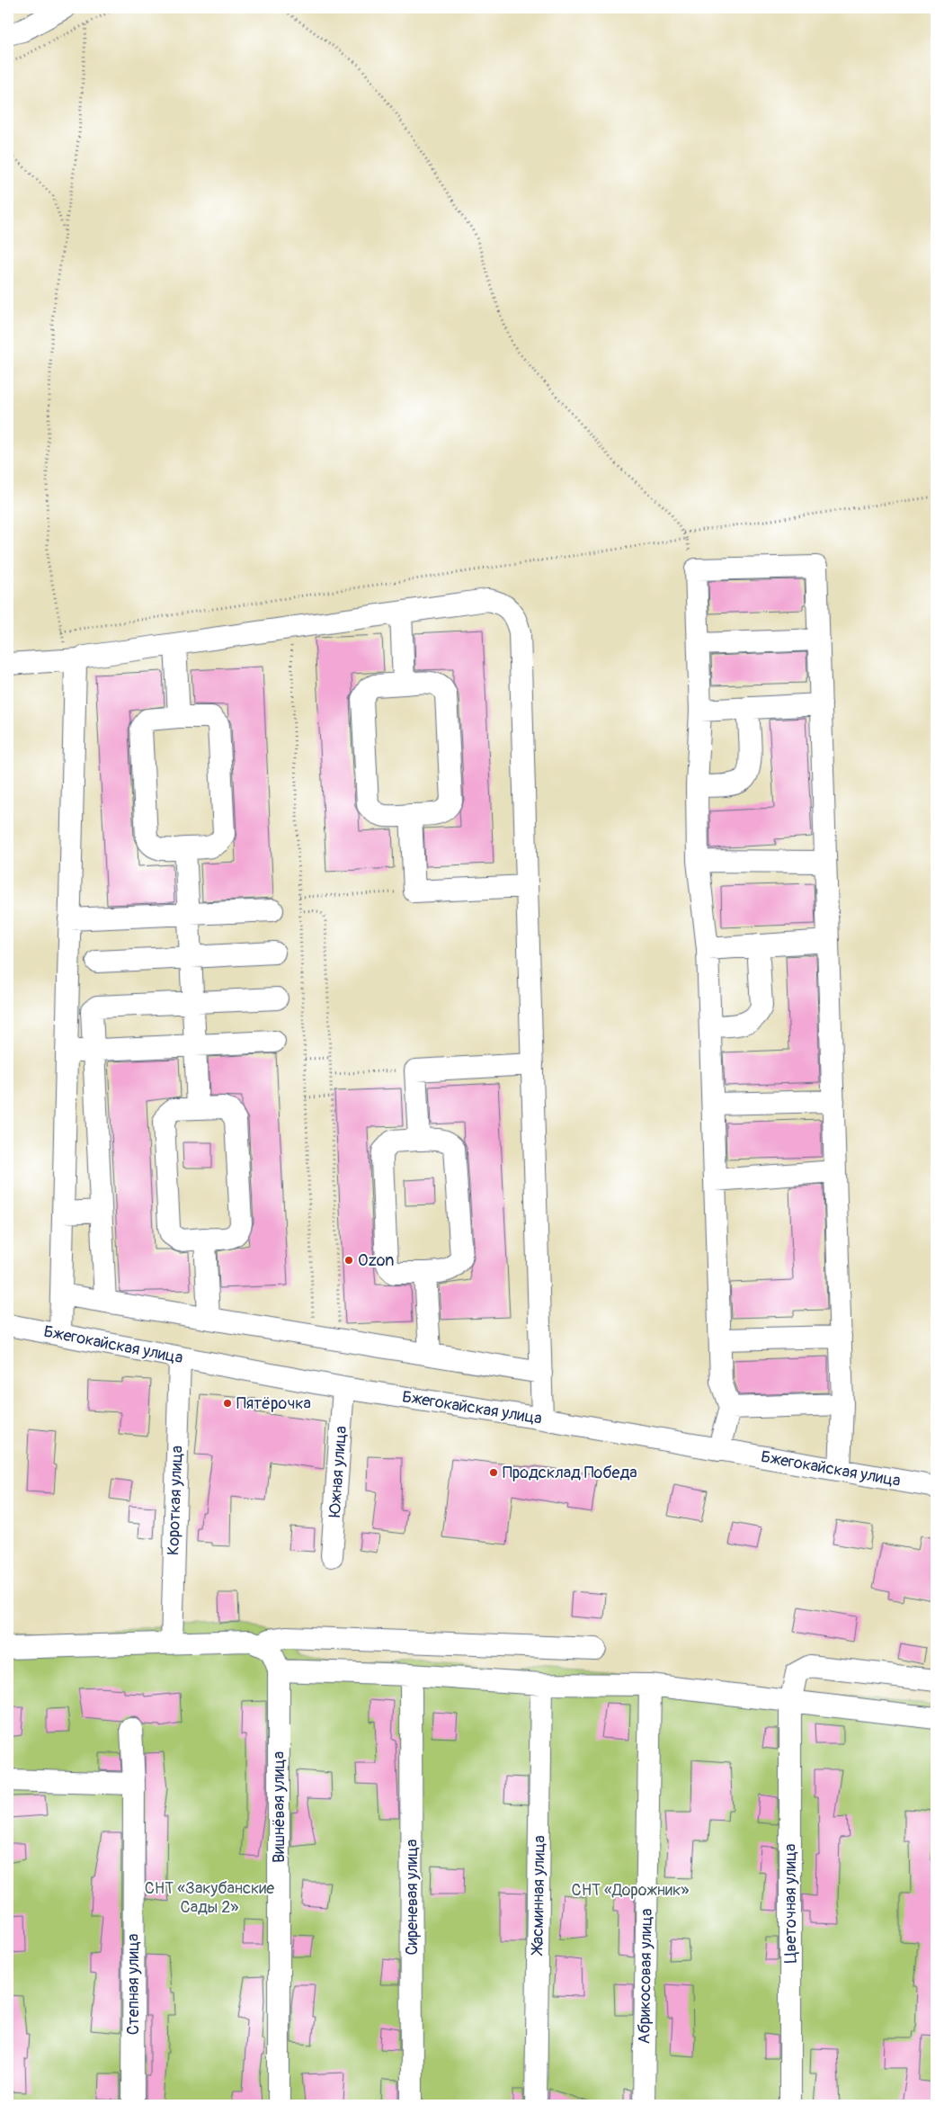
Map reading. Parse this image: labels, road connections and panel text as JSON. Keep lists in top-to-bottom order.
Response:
{
  "streets": {
    "street": [
      "Бжегокайская улица",
      "Южная улица",
      "Короткая улица",
      "Вишнёвая улица",
      "Жасминная улица",
      "Сиреневая улица",
      "Цветочная улица",
      "Абрикосовая улица",
      "Степная улица"
    ]
  },
  "crossings": [
    ["Бжегокайская улица", "Южная улица"],
    ["Бжегокайская улица", "Короткая улица"]
  ],
  "parks": ["СНТ «Закубанские Сады 2»", "СНТ «Дорожник»"],
  "places": ["Ozon", "Пятёрочка", "Продсклад Победа"]
}
